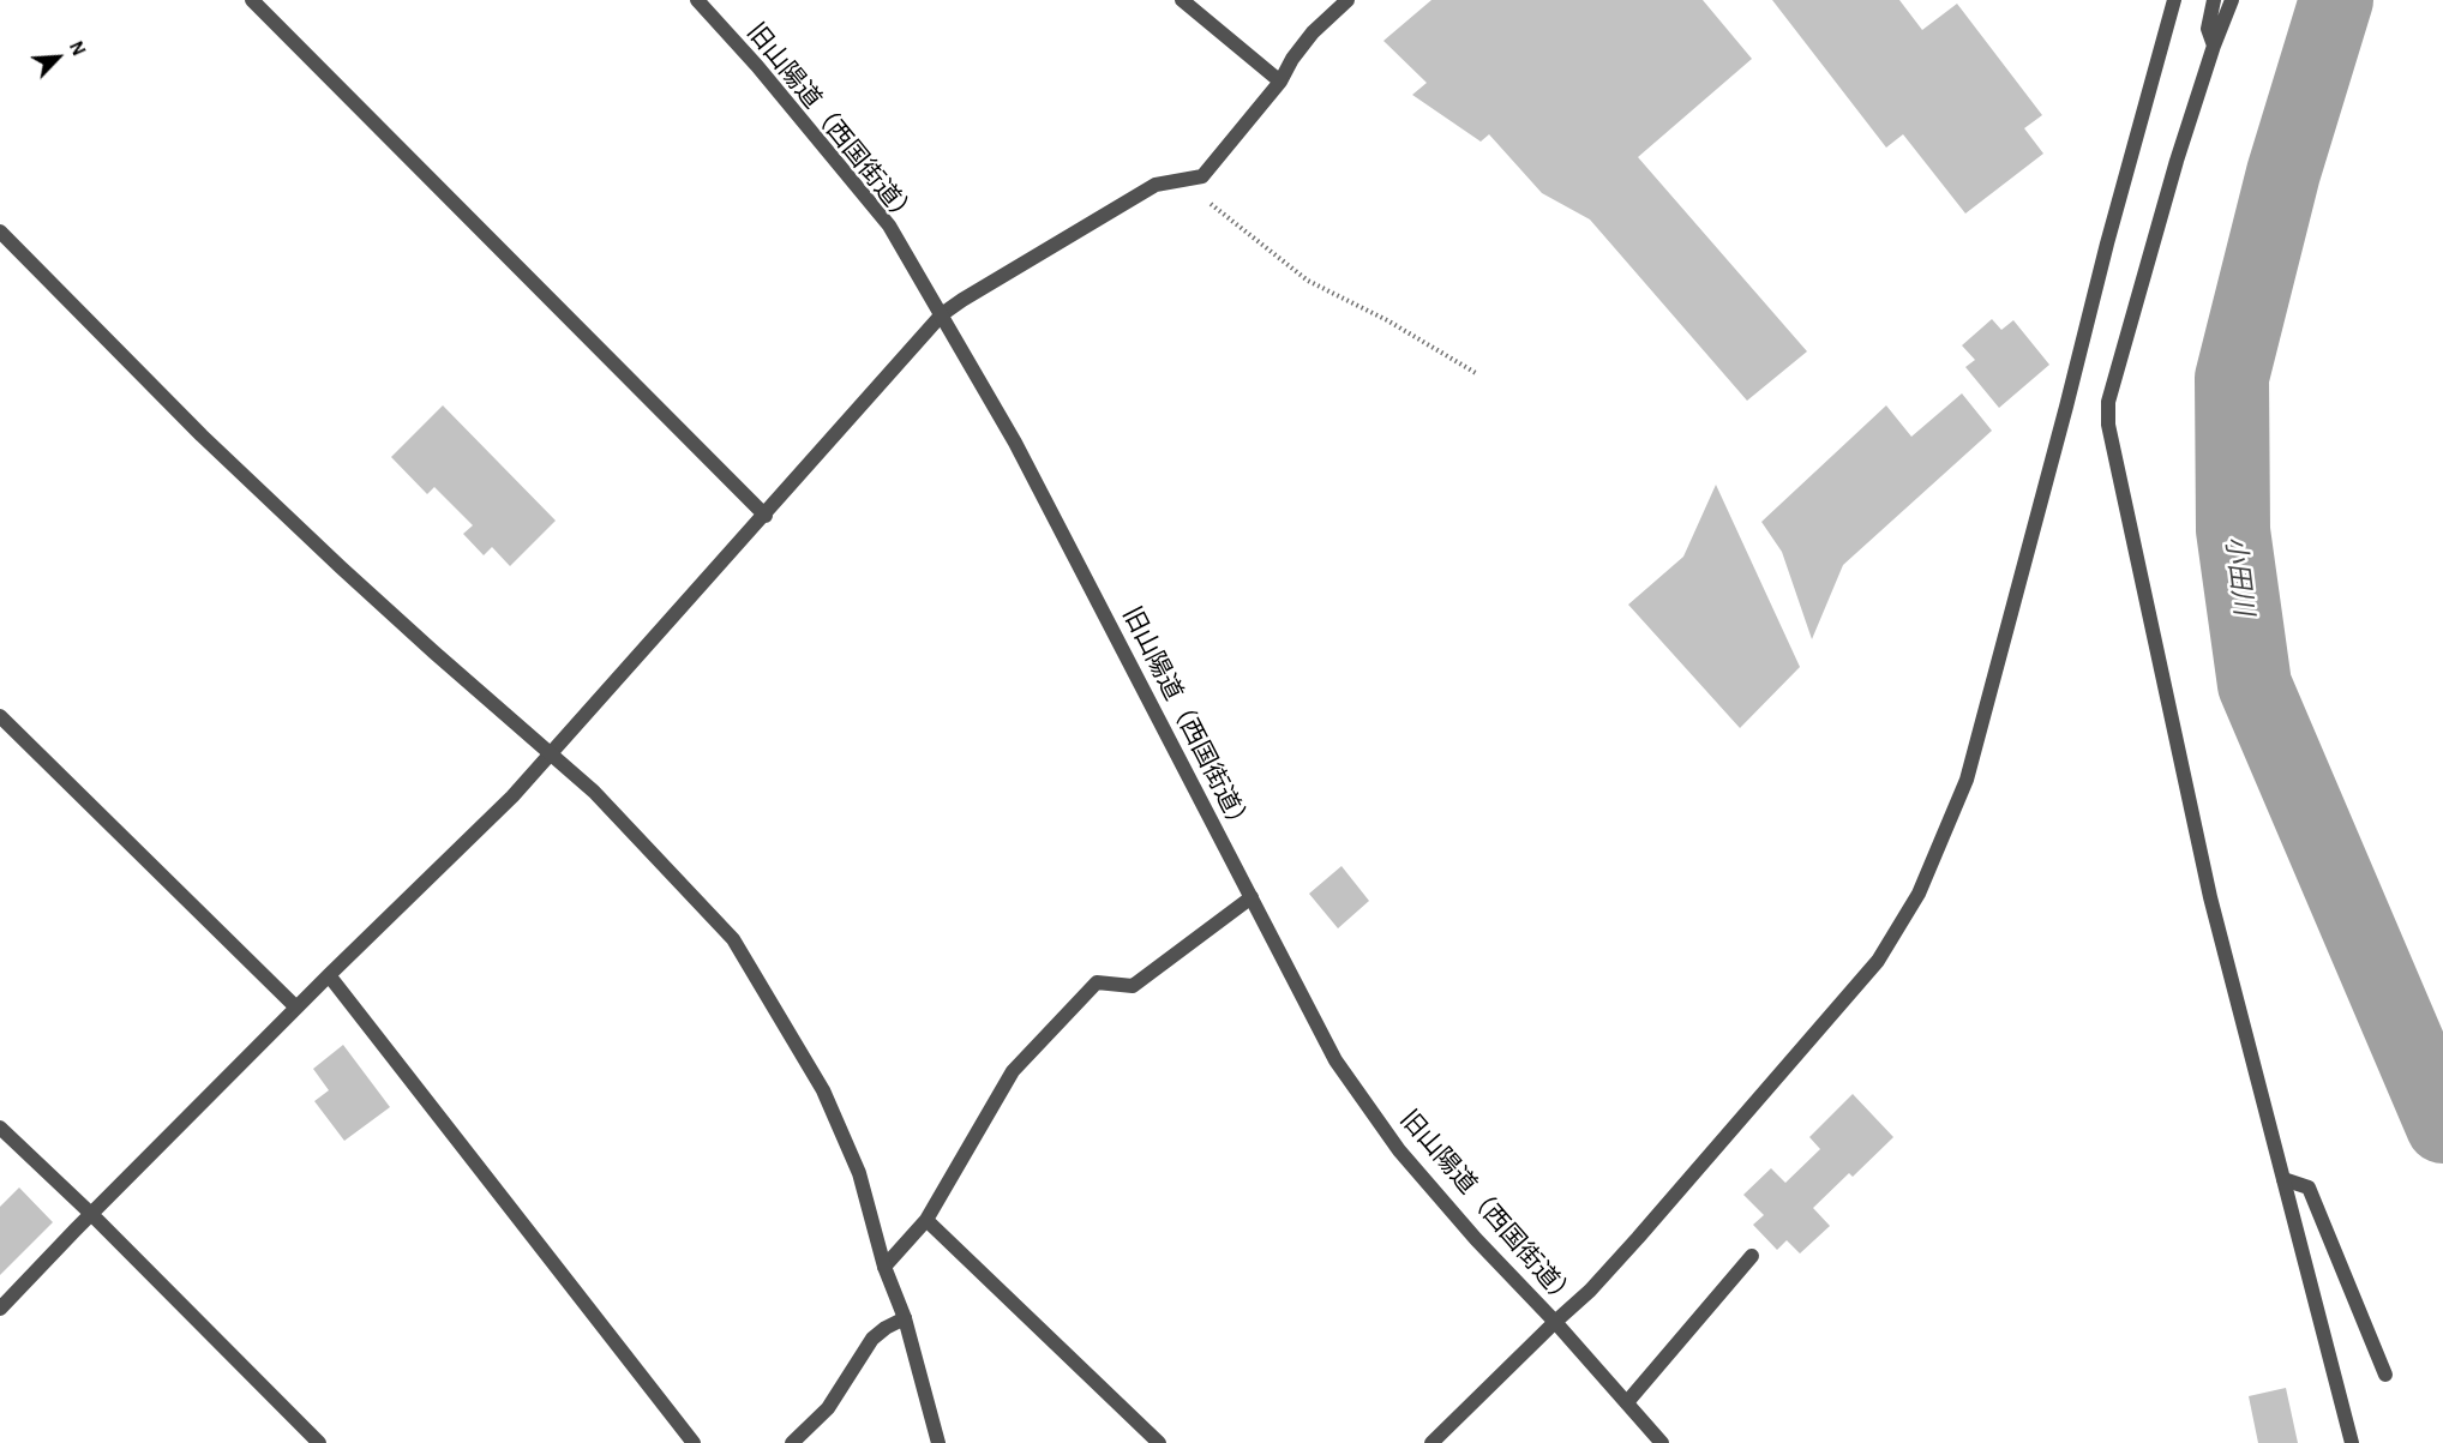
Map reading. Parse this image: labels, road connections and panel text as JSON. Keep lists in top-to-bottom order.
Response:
{
  "streets": {
    "street": ["旧山陽道（西国街道）"]
  },
  "water": ["小田川"],
  "north": "top right"
}
